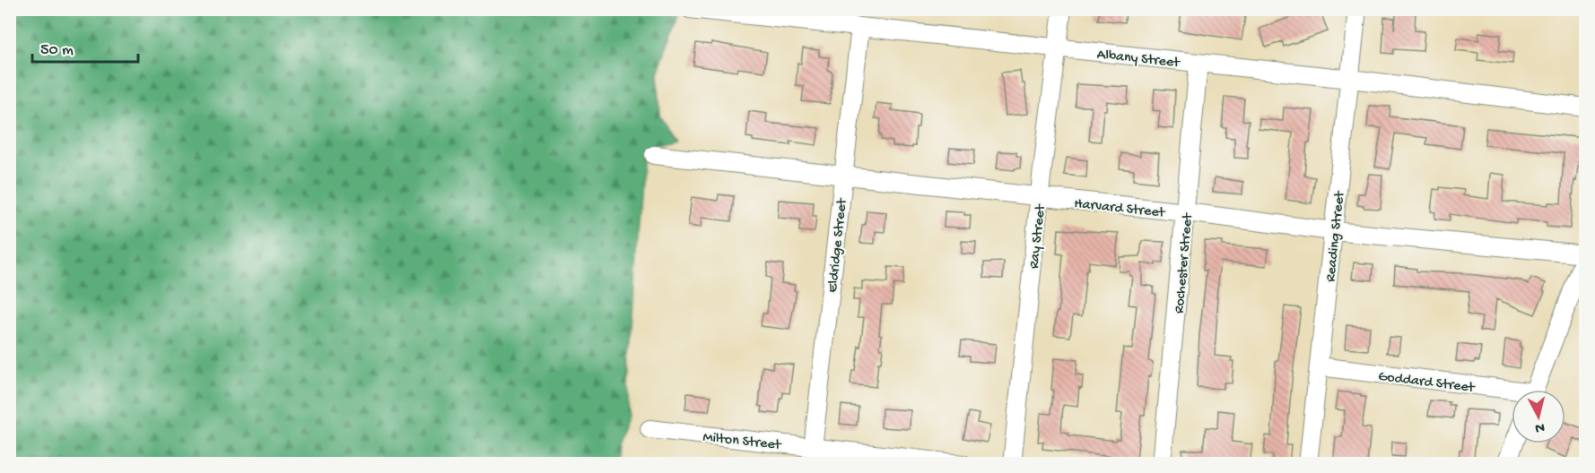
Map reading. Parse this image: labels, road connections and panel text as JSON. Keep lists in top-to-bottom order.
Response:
{
  "streets": {
    "street": [
      "Albany Street",
      "Harvard Street",
      "Ray Street",
      "Reading Street",
      "Eldridge Street",
      "Rochester Street",
      "Goddard Street",
      "Milton Street"
    ]
  },
  "crossings": [
    ["Albany Street", "Ray Street"],
    ["Albany Street", "Reading Street"],
    ["Albany Street", "Eldridge Street"],
    ["Albany Street", "Rochester Street"],
    ["Harvard Street", "Ray Street"],
    ["Harvard Street", "Reading Street"],
    ["Harvard Street", "Eldridge Street"],
    ["Harvard Street", "Rochester Street"],
    ["Reading Street", "Goddard Street"],
    ["Eldridge Street", "Milton Street"]
  ],
  "scale_bar": "50 m",
  "north": "bottom"
}
